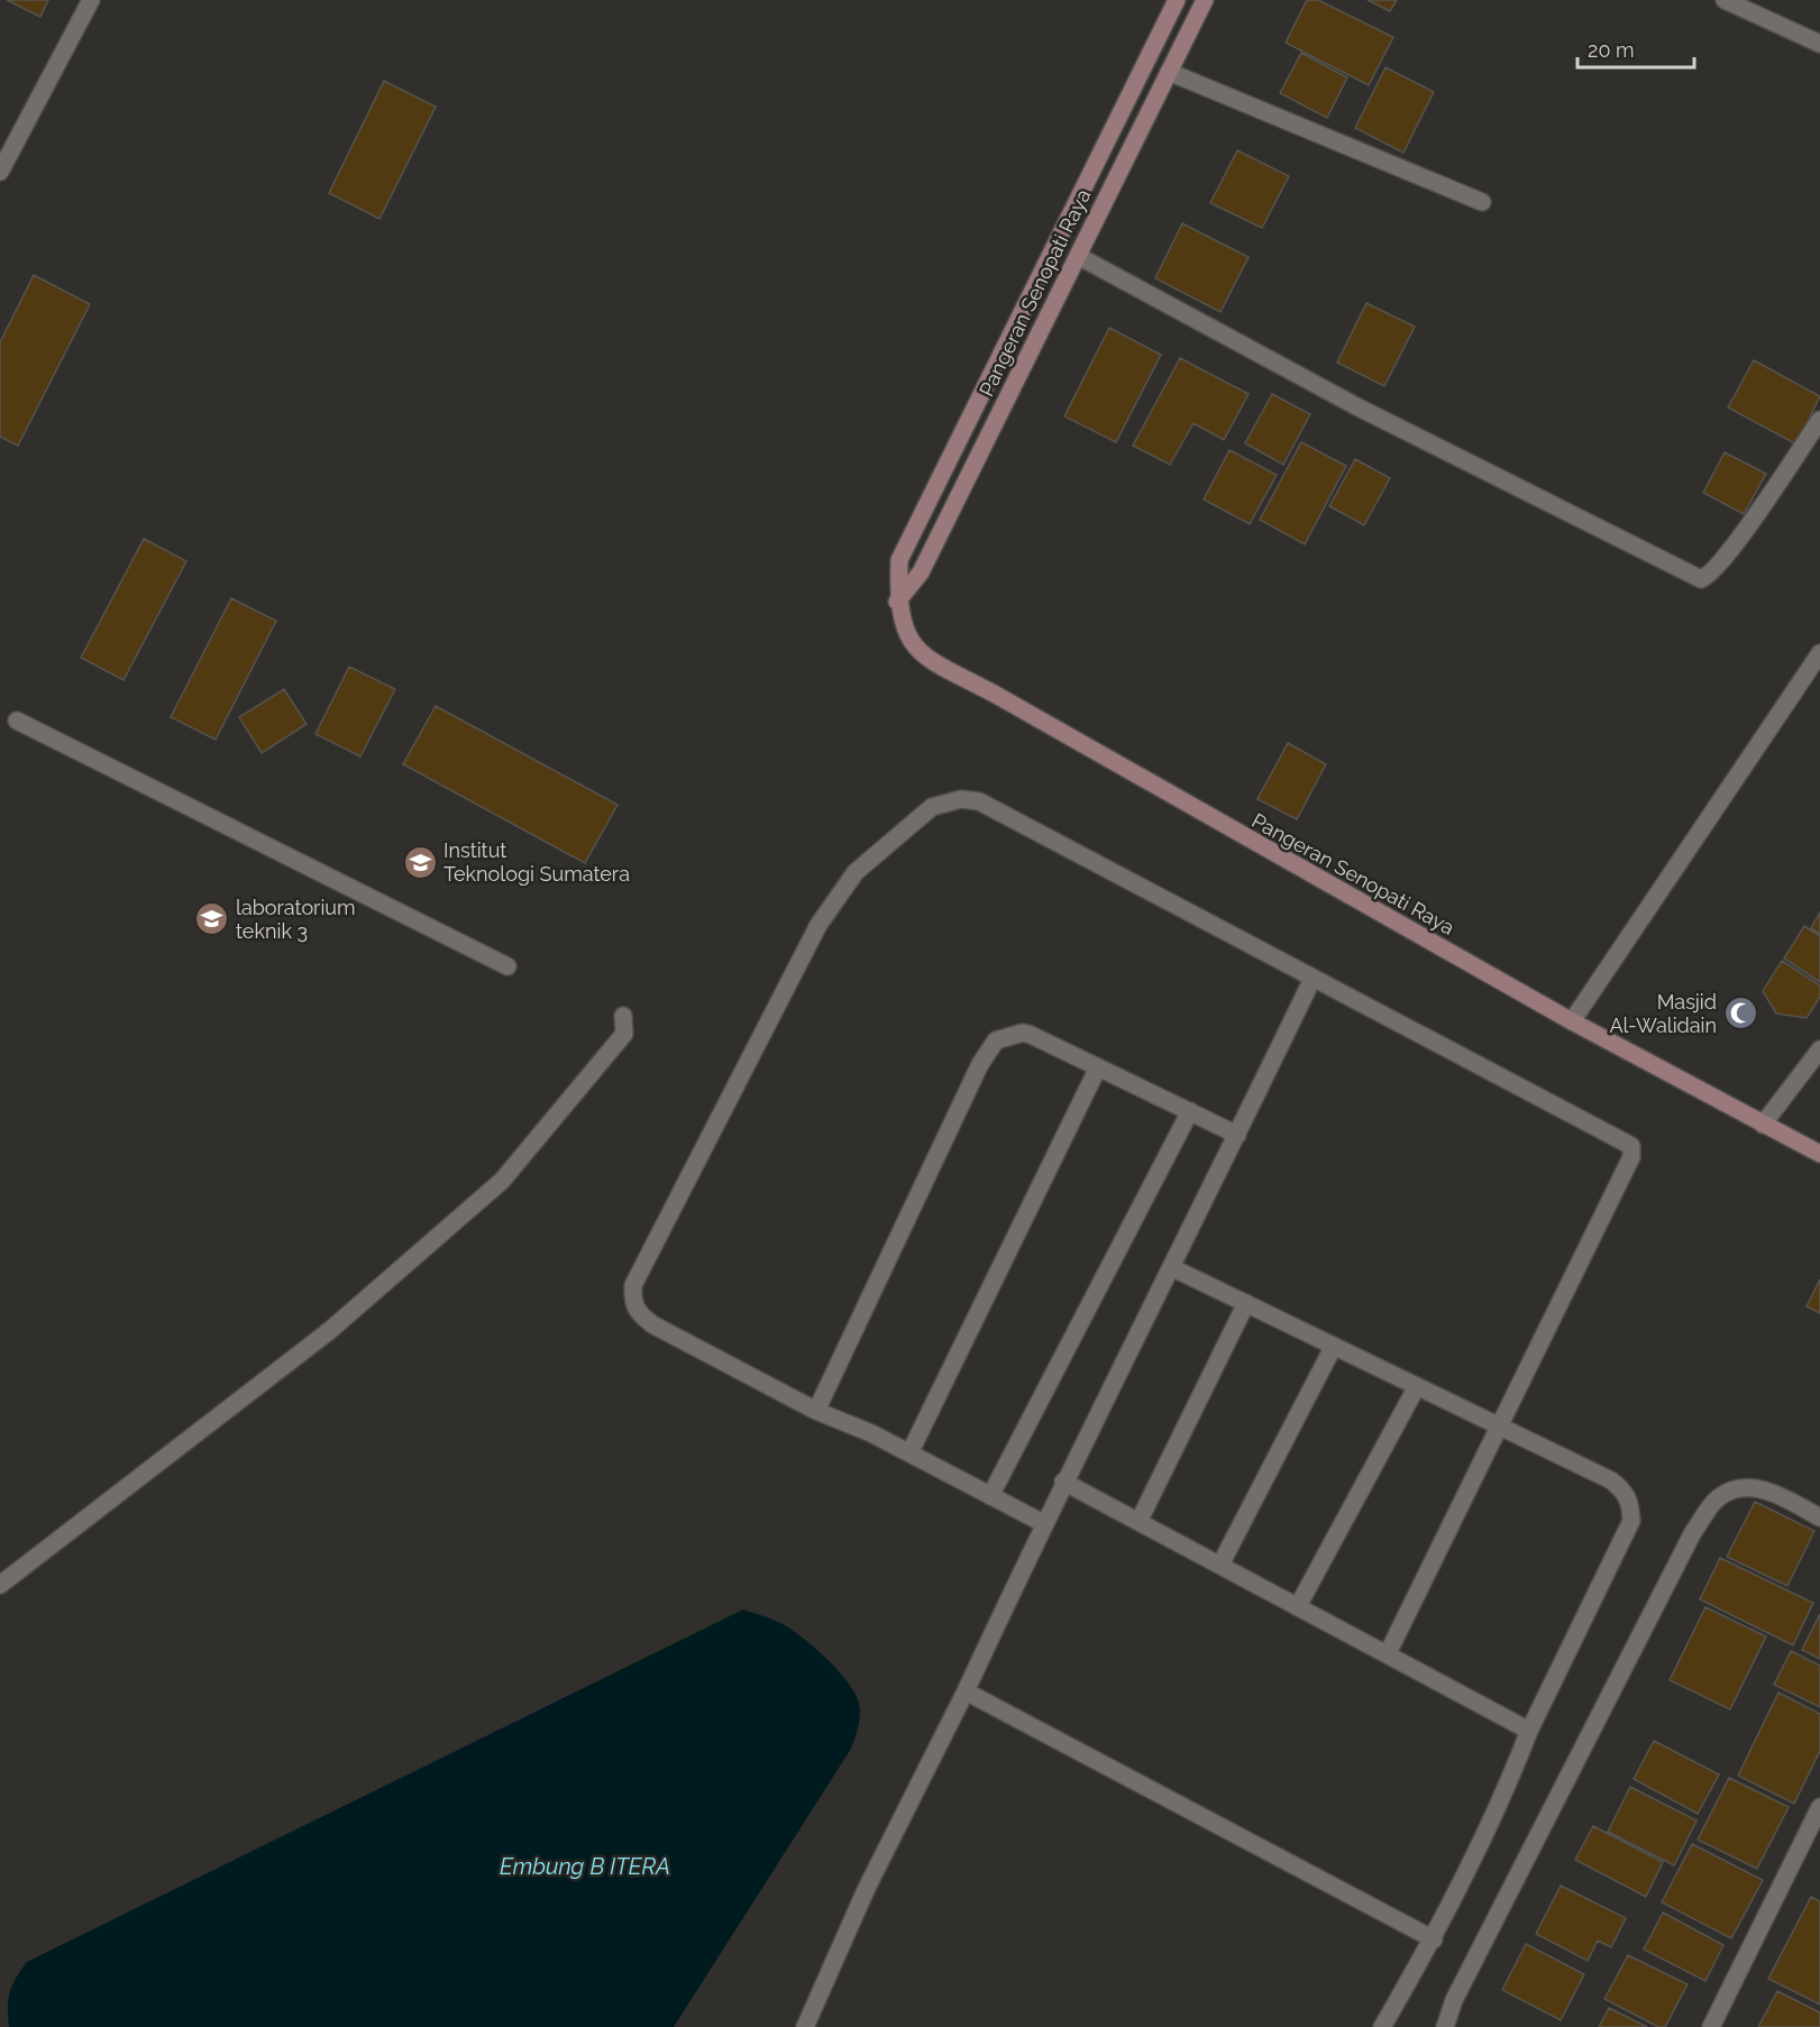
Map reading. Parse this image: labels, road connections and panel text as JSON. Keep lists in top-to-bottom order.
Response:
{
  "streets": {
    "street": ["Pangeran Senopati Raya"]
  },
  "water": ["Embung B ITERA"],
  "places": {
    "school or university": ["Institut Teknologi Sumatera", "laboratorium teknik 3"],
    "mosque": ["Masjid Al-Walidain"]
  },
  "scale_bar": "20 m"
}
